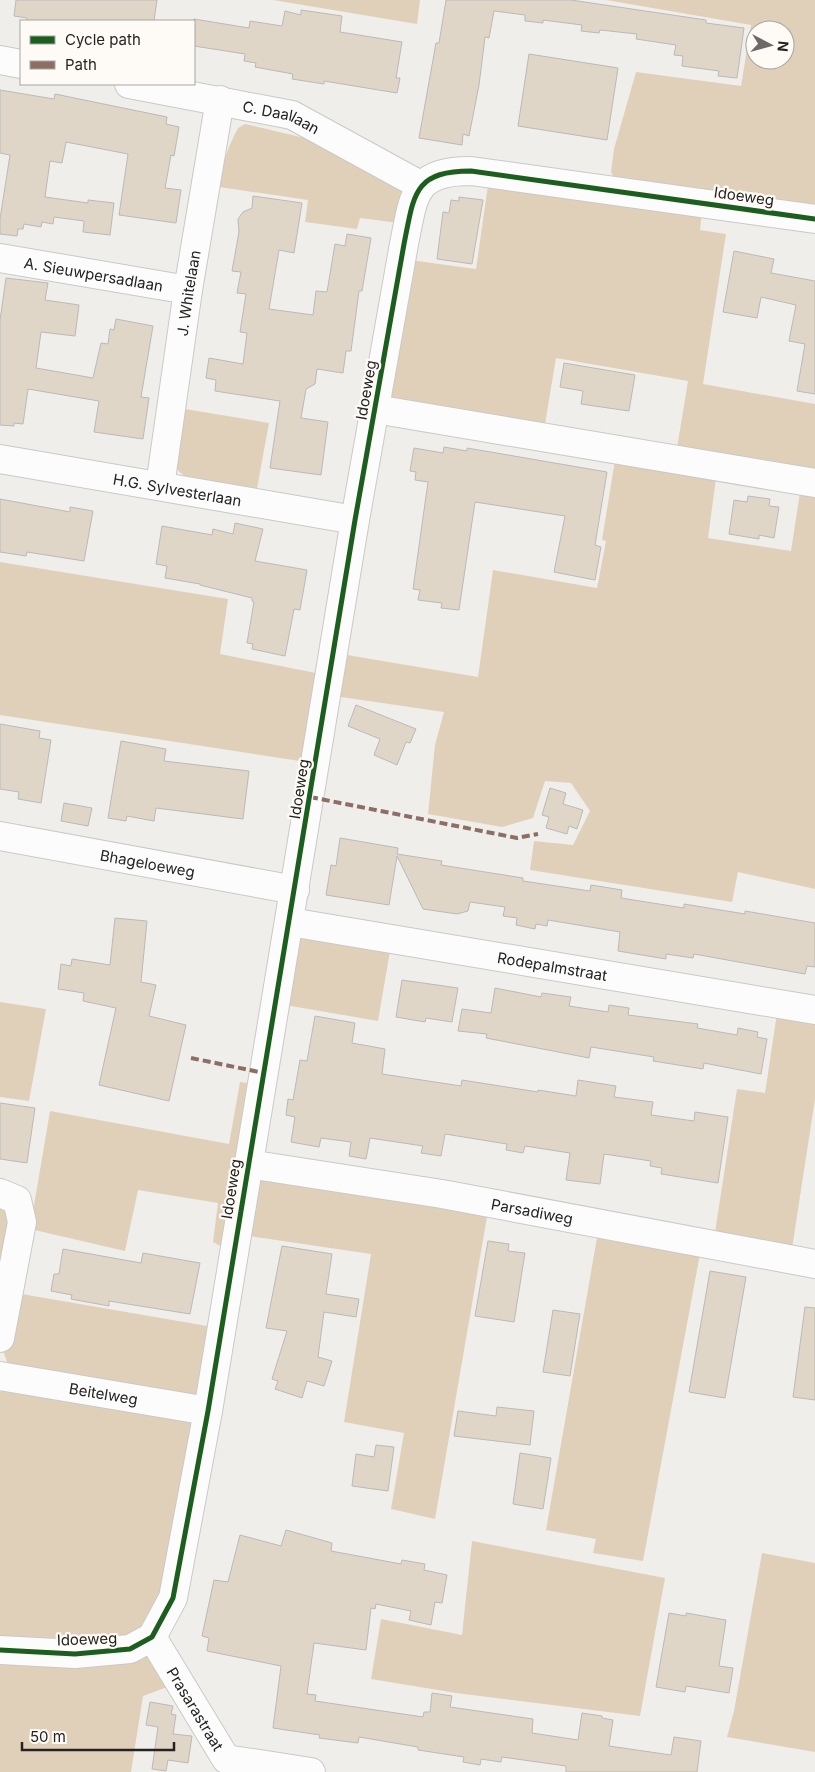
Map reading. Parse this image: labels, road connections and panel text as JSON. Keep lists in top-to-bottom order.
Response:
{
  "streets": {
    "street": [
      "C. Daallaan",
      "Idoeweg",
      "A. Sieuwpersadlaan",
      "J. Whitelaan",
      "H.G. Sylvesterlaan",
      "Bhageloeweg",
      "Rodepalmstraat",
      "Parsadiweg",
      "Beitelweg",
      "Prasarastraat"
    ]
  },
  "crossings": [
    ["C. Daallaan", "Idoeweg"],
    ["C. Daallaan", "J. Whitelaan"],
    ["Idoeweg", "H.G. Sylvesterlaan"],
    ["Idoeweg", "Bhageloeweg"],
    ["Idoeweg", "Rodepalmstraat"],
    ["Idoeweg", "Parsadiweg"],
    ["Idoeweg", "Beitelweg"],
    ["Idoeweg", "Prasarastraat"],
    ["A. Sieuwpersadlaan", "J. Whitelaan"],
    ["J. Whitelaan", "H.G. Sylvesterlaan"]
  ],
  "legend": ["Cycle path", "Path"],
  "scale_bar": "50 m",
  "north": "right"
}
